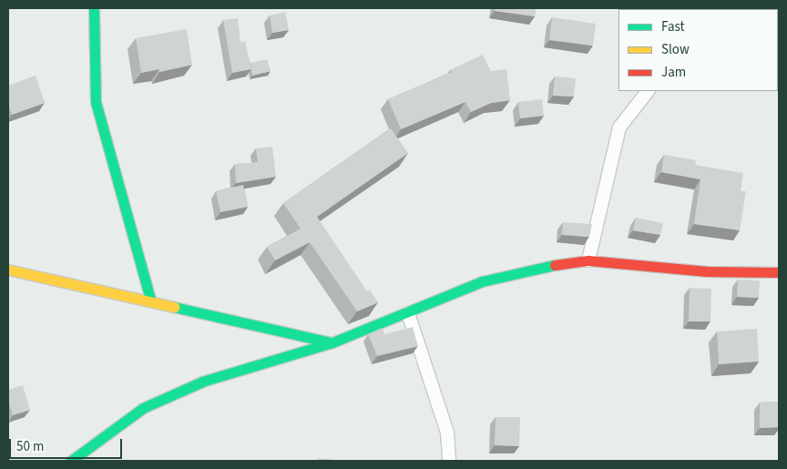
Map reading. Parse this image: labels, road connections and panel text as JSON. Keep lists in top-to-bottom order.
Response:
{
  "legend": ["Fast", "Slow", "Jam"],
  "scale_bar": "50 m"
}
